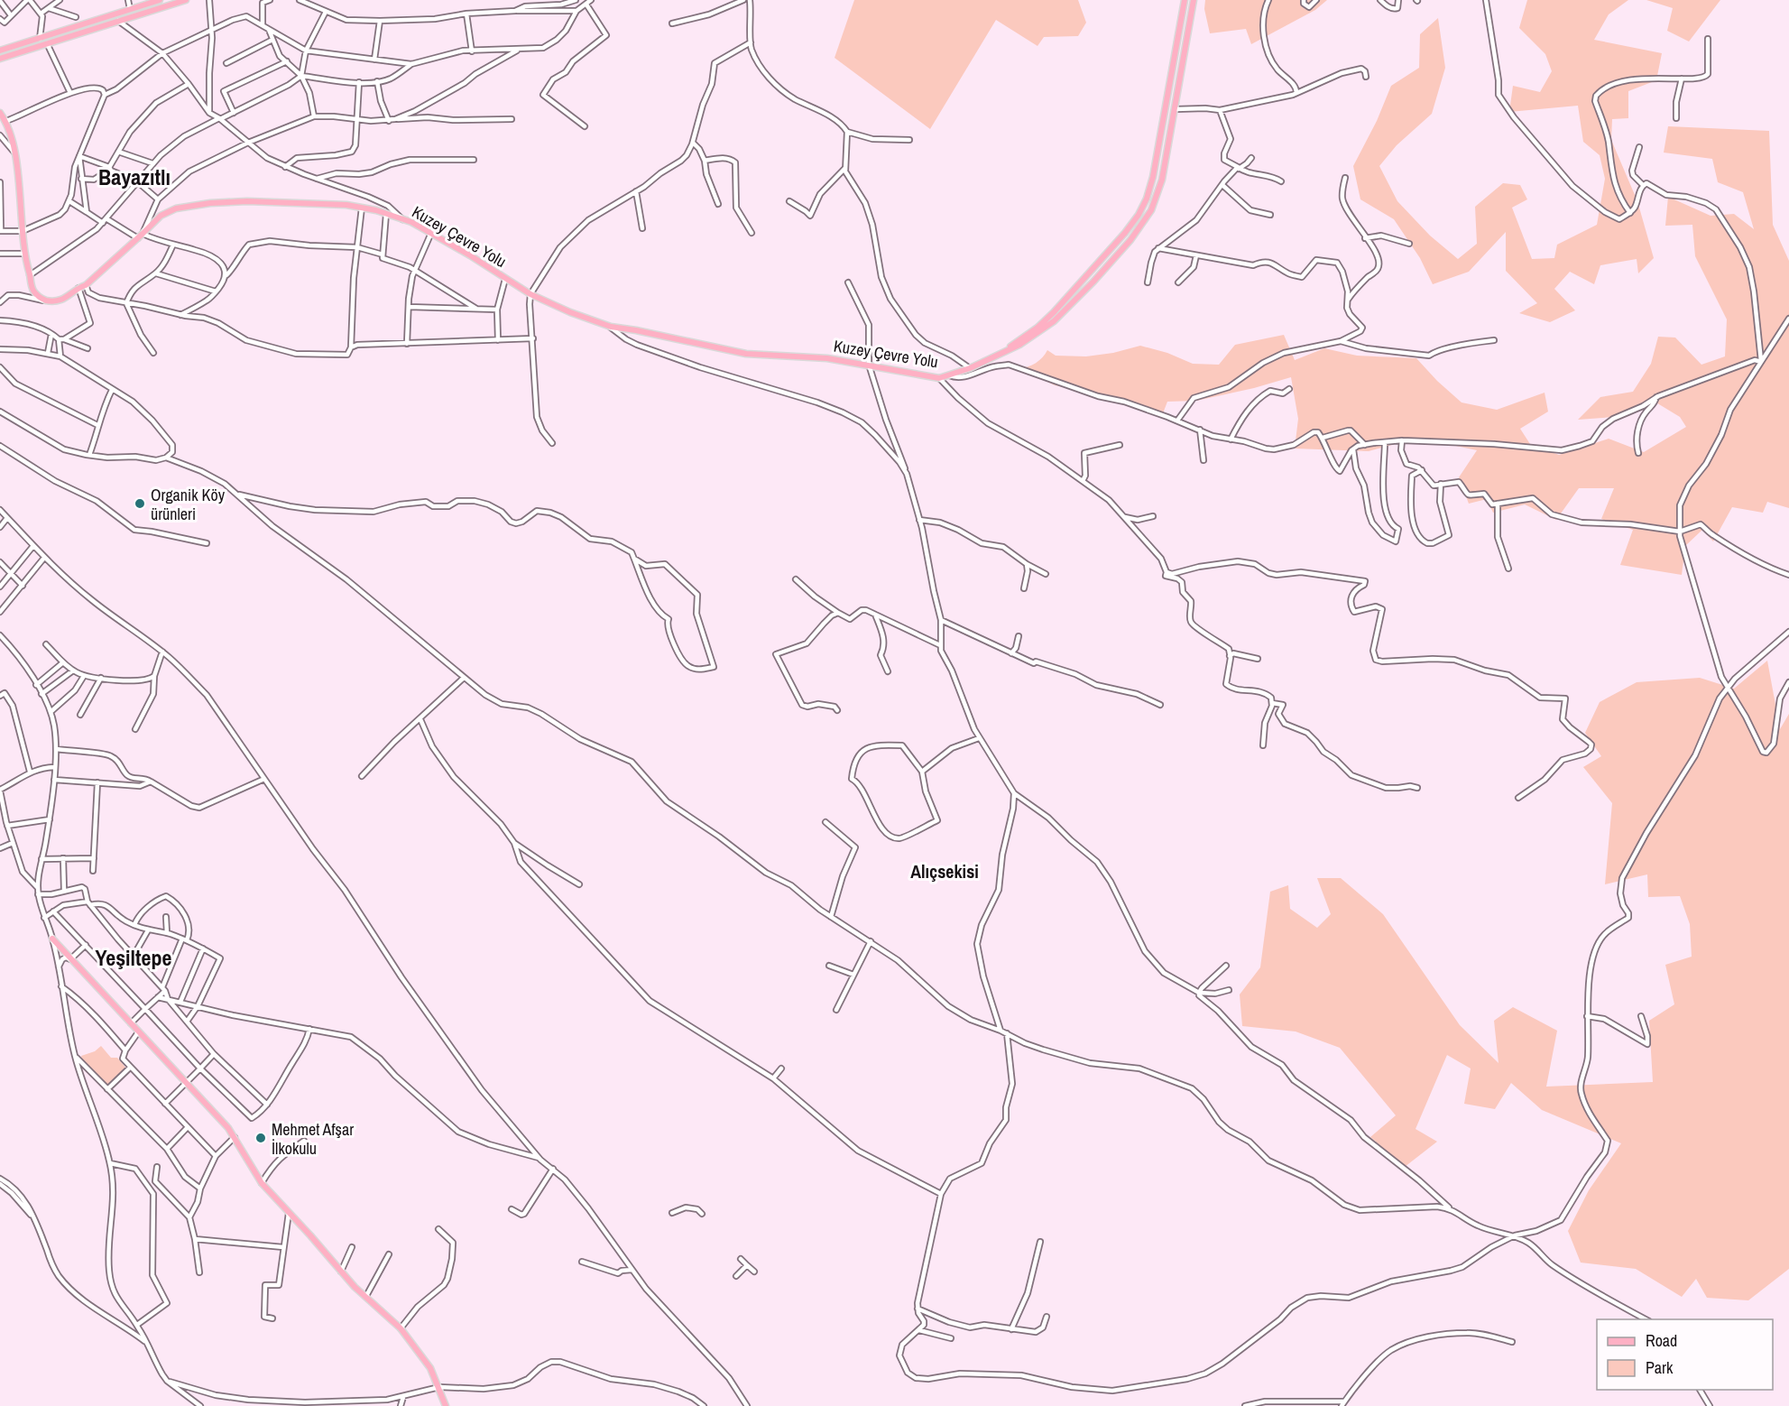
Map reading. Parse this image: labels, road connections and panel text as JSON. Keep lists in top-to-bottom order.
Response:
{
  "streets": {
    "main road": ["Kuzey Çevre Yolu"]
  },
  "districts": ["Bayazıtlı", "Alıçsekisi", "Yeşiltepe"],
  "places": ["Organik Köy ürünleri", "Mehmet Afşar İlkokulu"],
  "legend": ["Road", "Park"]
}
